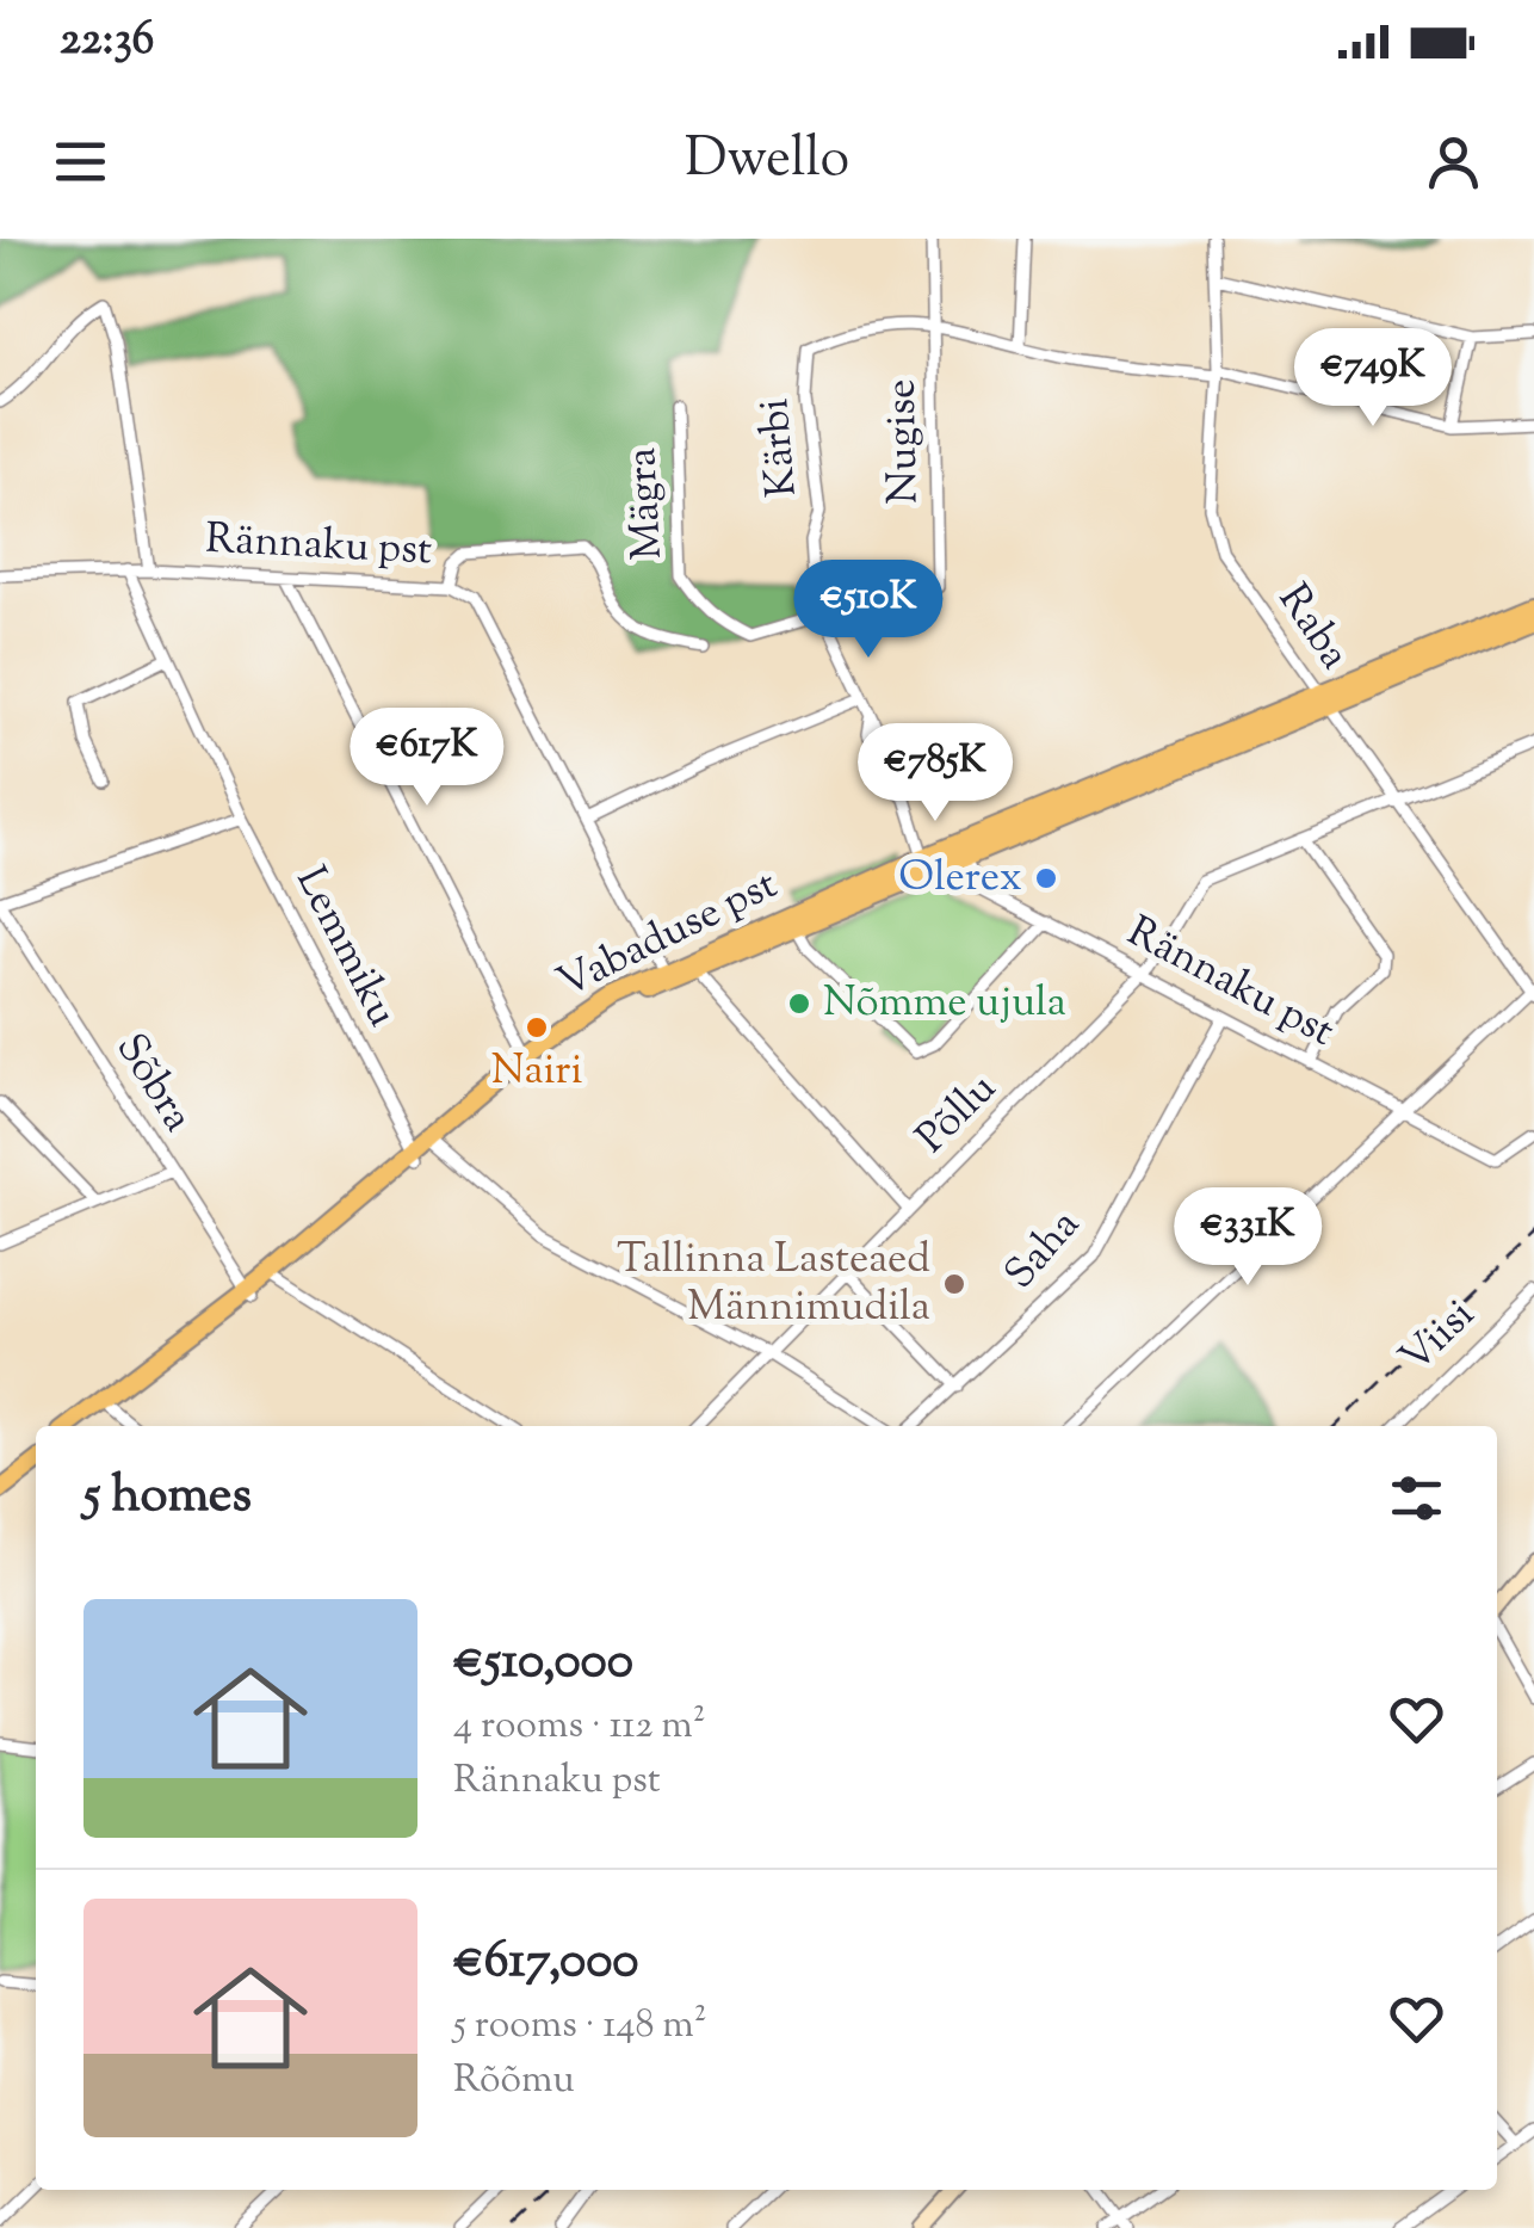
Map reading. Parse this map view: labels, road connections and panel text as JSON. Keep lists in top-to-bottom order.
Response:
{
  "streets": {
    "highway": ["Vabaduse pst"],
    "street": [
      "Nugise",
      "Kärbi",
      "Mägra",
      "Rännaku pst",
      "Raba",
      "Lemmiku",
      "Sõbra",
      "Põllu",
      "Saha",
      "Viisi"
    ]
  },
  "crossings": [
    ["Nugise", "Kärbi"],
    ["Kärbi", "Mägra"],
    ["Kärbi", "Raba"],
    ["Rännaku pst", "Vabaduse pst"],
    ["Rännaku pst", "Lemmiku"],
    ["Rännaku pst", "Põllu"],
    ["Rännaku pst", "Saha"],
    ["Raba", "Vabaduse pst"],
    ["Raba", "Põllu"],
    ["Vabaduse pst", "Lemmiku"],
    ["Vabaduse pst", "Sõbra"]
  ],
  "places": [
    "Olerex",
    "Nõmme ujula",
    "Nairi",
    "Tallinna Lasteaed Männimudila"
  ],
  "page": {
    "status": "22:36",
    "header": "Dwello",
    "price": [
      "€749K",
      "€510K",
      "€617K",
      "€785K",
      "€331K"
    ],
    "heading": "5 homes",
    "list": [
      {
        "name": "€510,000",
        "note": "4 rooms · 112 m² · Rännaku pst"
      },
      {
        "name": "€617,000",
        "note": "5 rooms · 148 m² · Rõõmu"
      }
    ]
  }
}
